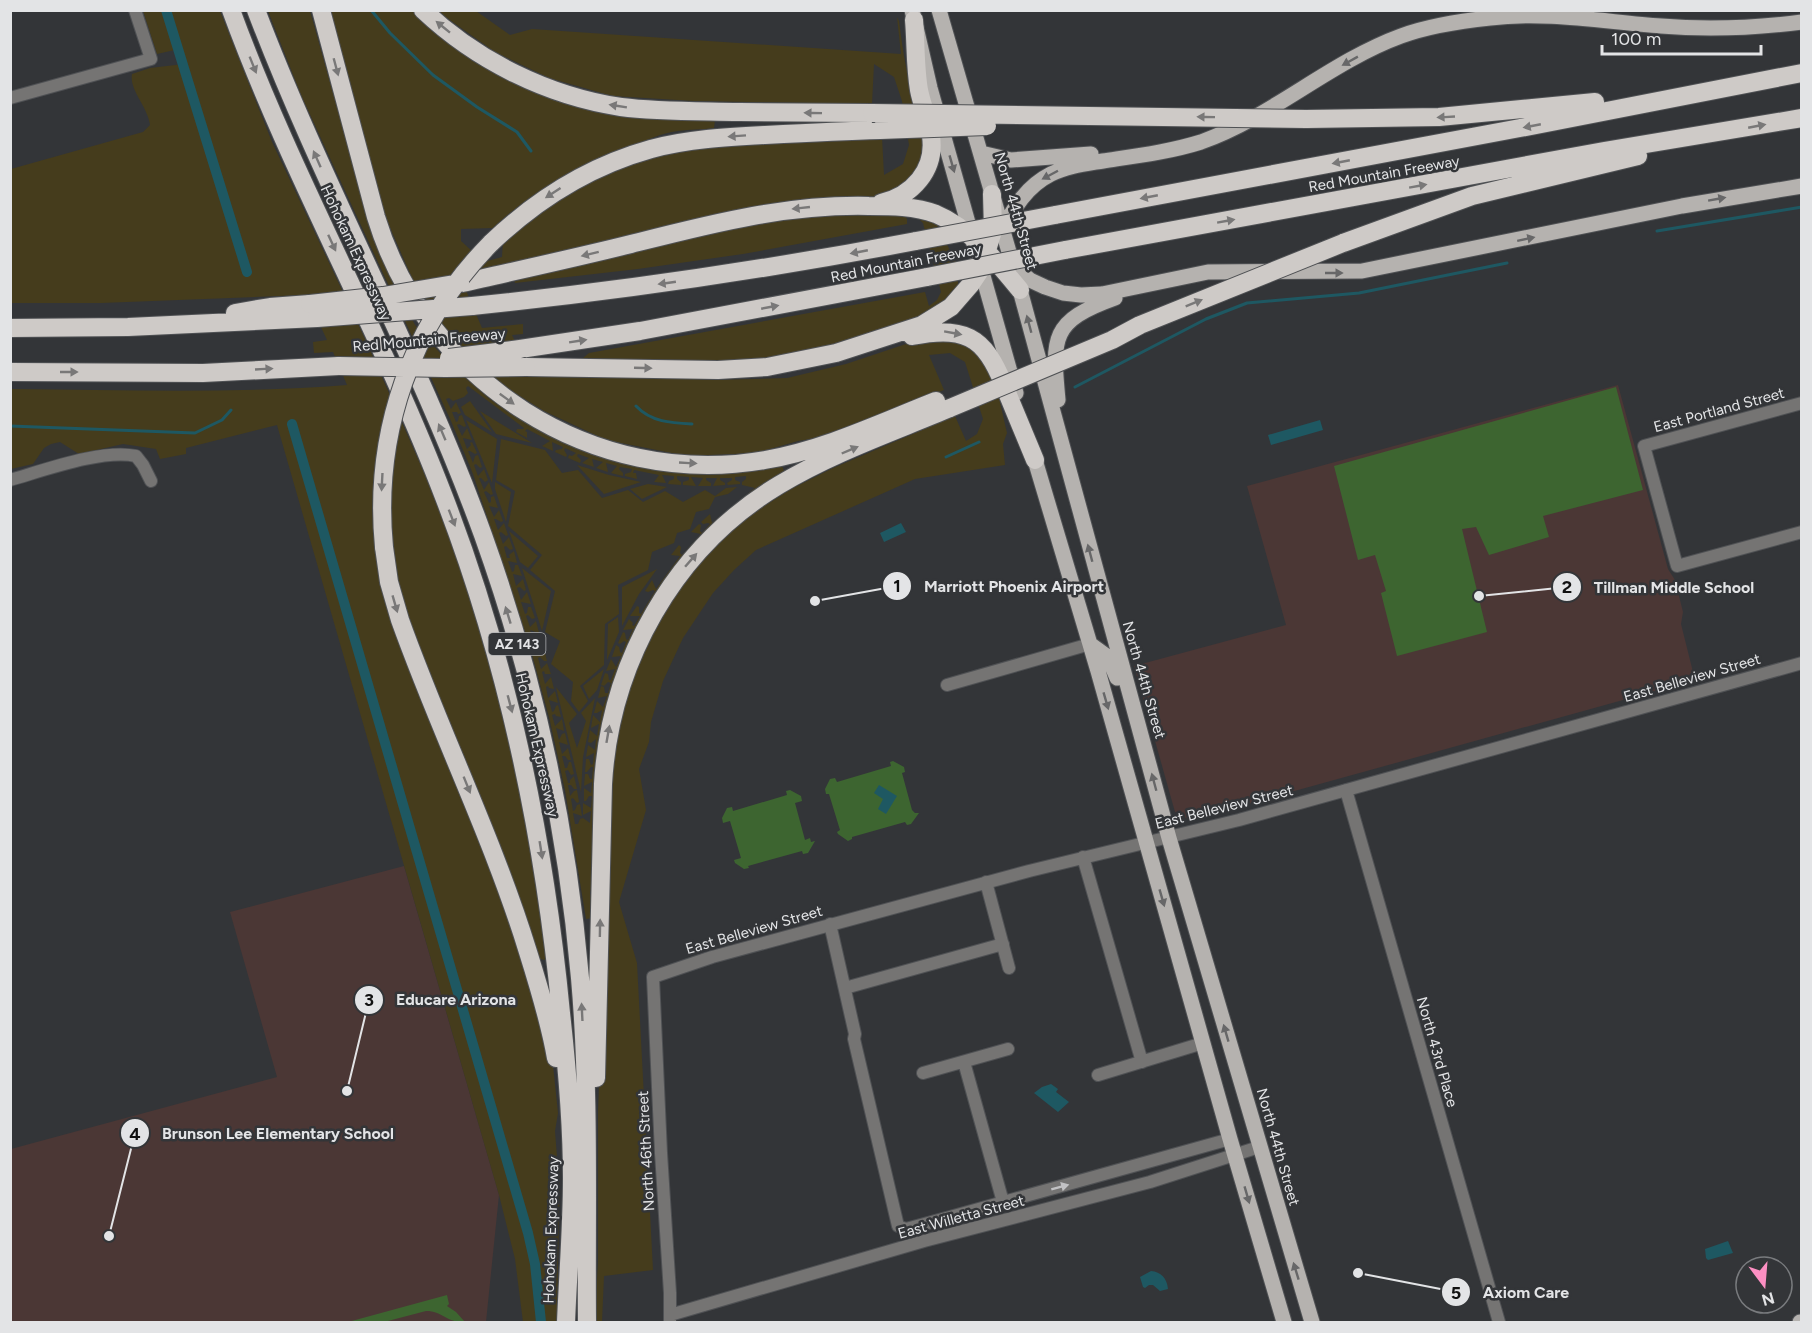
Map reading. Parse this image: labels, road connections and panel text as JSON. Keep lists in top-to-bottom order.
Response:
{
  "streets": {
    "highway": ["Red Mountain Freeway", "Hohokam Expressway", "AZ 143"],
    "main road": ["North 44th Street"],
    "street": [
      "East Portland Street",
      "East Belleview Street",
      "North 43rd Place",
      "North 46th Street",
      "East Willetta Street"
    ]
  },
  "crossings": [
    ["North 44th Street", "East Belleview Street"],
    ["North 44th Street", "East Willetta Street"],
    ["East Belleview Street", "North 43rd Place"],
    ["East Belleview Street", "North 46th Street"],
    ["North 46th Street", "East Willetta Street"]
  ],
  "places": [
    "Tillman Middle School",
    "Marriott Phoenix Airport",
    "Educare Arizona",
    "Brunson Lee Elementary School",
    "Axiom Care"
  ],
  "scale_bar": "100 m",
  "north": "bottom"
}
